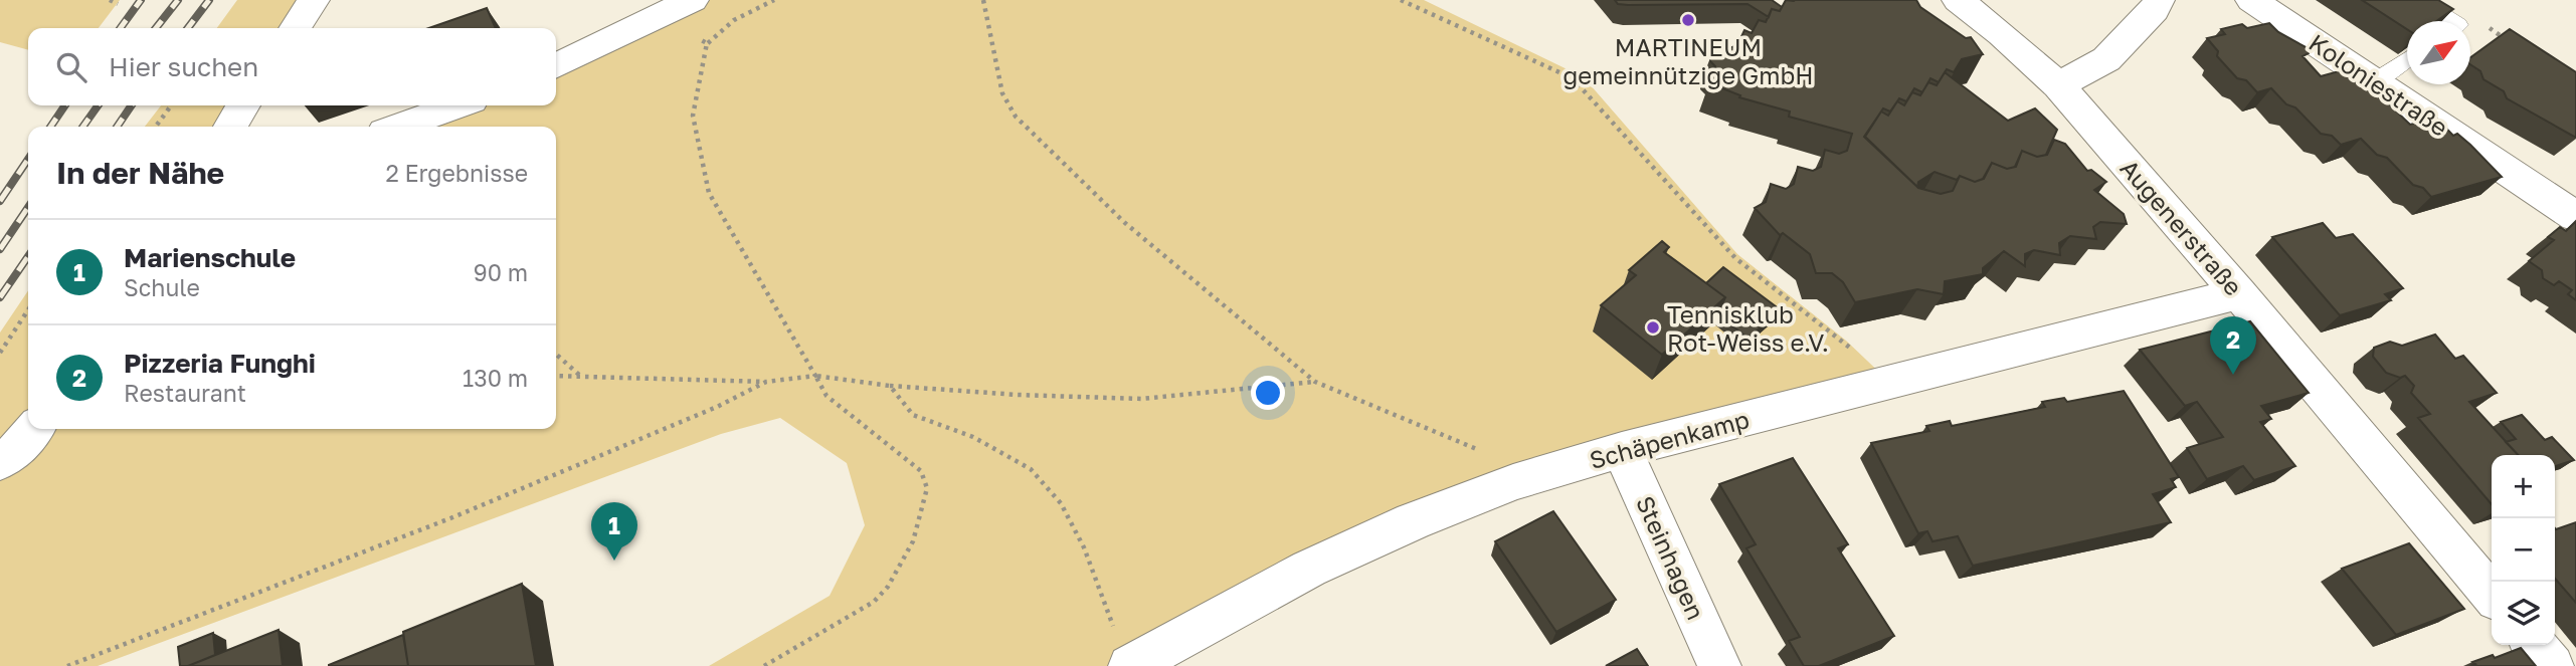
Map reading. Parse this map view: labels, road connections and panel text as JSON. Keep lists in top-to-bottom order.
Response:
{
  "streets": {
    "street": [
      "Koloniestraße",
      "Augenerstraße",
      "Schäpenkamp",
      "Steinhagen"
    ]
  },
  "crossings": [
    ["Augenerstraße", "Schäpenkamp"],
    ["Schäpenkamp", "Steinhagen"]
  ],
  "places": ["MARTINEUM gemeinnützige GmbH", "Tennisklub Rot-Weiss e.V."],
  "north": "top right",
  "page": {
    "search": "Hier suchen",
    "heading": ["In der Nähe", "2 Ergebnisse"],
    "list": [
      {
        "mark": "1",
        "name": "Marienschule",
        "note": "Schule",
        "value": "90 m"
      },
      {
        "mark": "2",
        "name": "Pizzeria Funghi",
        "note": "Restaurant",
        "value": "130 m"
      }
    ],
    "pins": ["2", "1"],
    "map_buttons": ["+", "−"]
  }
}
